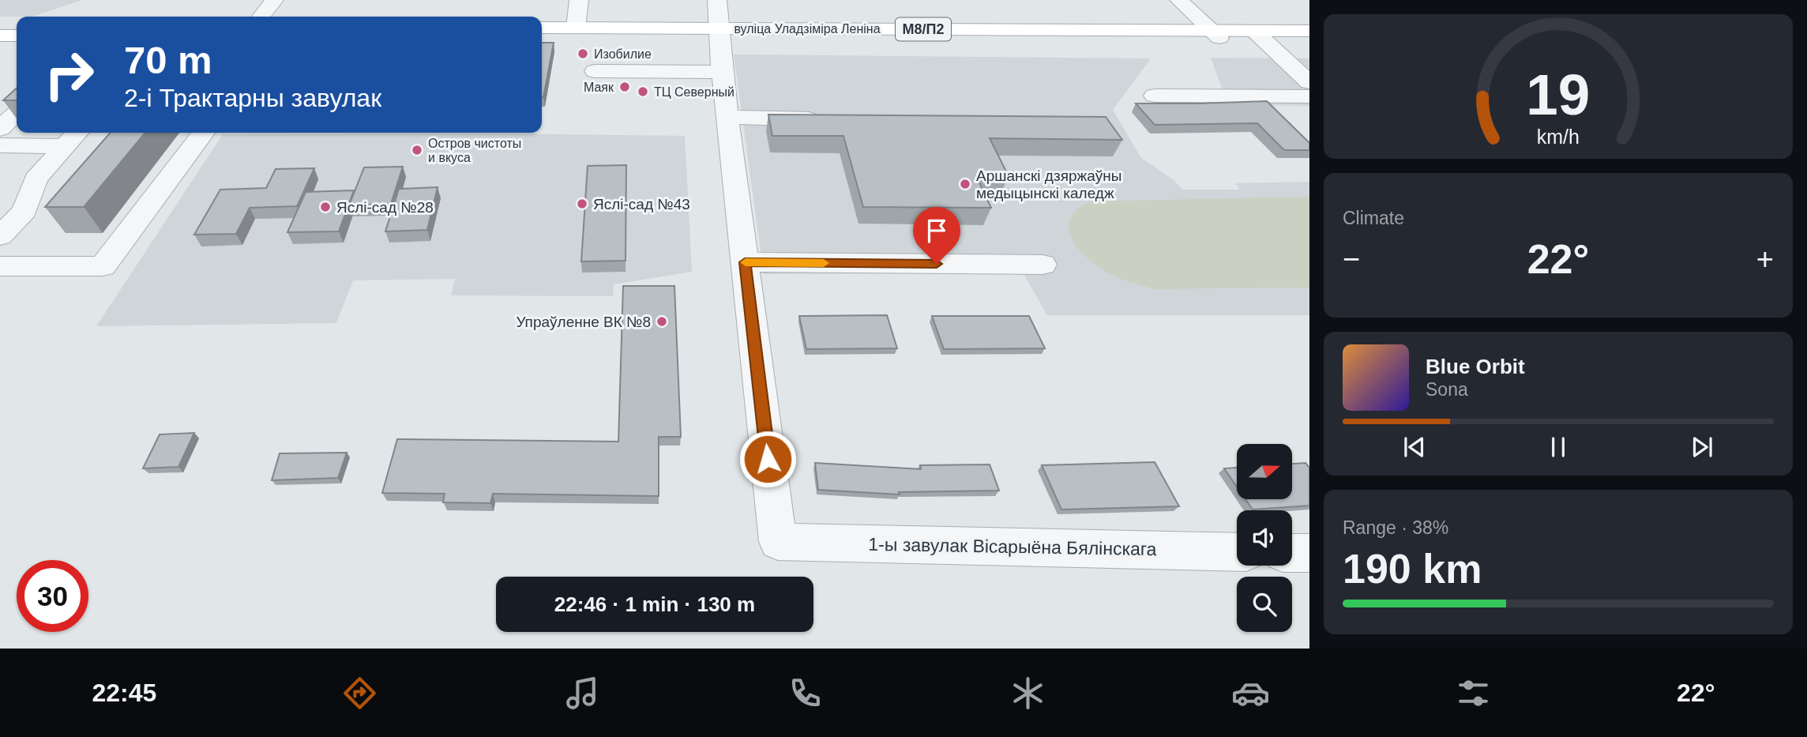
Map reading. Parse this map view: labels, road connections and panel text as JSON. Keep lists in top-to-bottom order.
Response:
{
  "streets": {
    "main road": ["вуліца Уладзіміра Леніна", "М8/П2"],
    "street": ["1-ы завулак Вісарыёна Бялінскага"]
  },
  "places": [
    "Изобилие",
    "Маяк",
    "ТЦ Северный",
    "Остров чистоты и вкуса",
    "Аршанскі дзяржаўны медыцынскі каледж",
    "Яслі-сад №43",
    "Яслі-сад №28",
    "Упраўленне ВК №8"
  ],
  "north": "right",
  "page": {
    "turn": ["70 m", "2-і Трактарны завулак"],
    "tile": [
      "Climate",
      ["Range · 38%", "190 km"]
    ],
    "heat": ["−", "22°", "+"],
    "song": ["Blue Orbit", "Sona"],
    "limit": "30",
    "trip": "22:46 · 1 min · 130 m",
    "tabs": ["22:45", "22°"],
    "gauge": ["19", "km/h"]
  }
}
